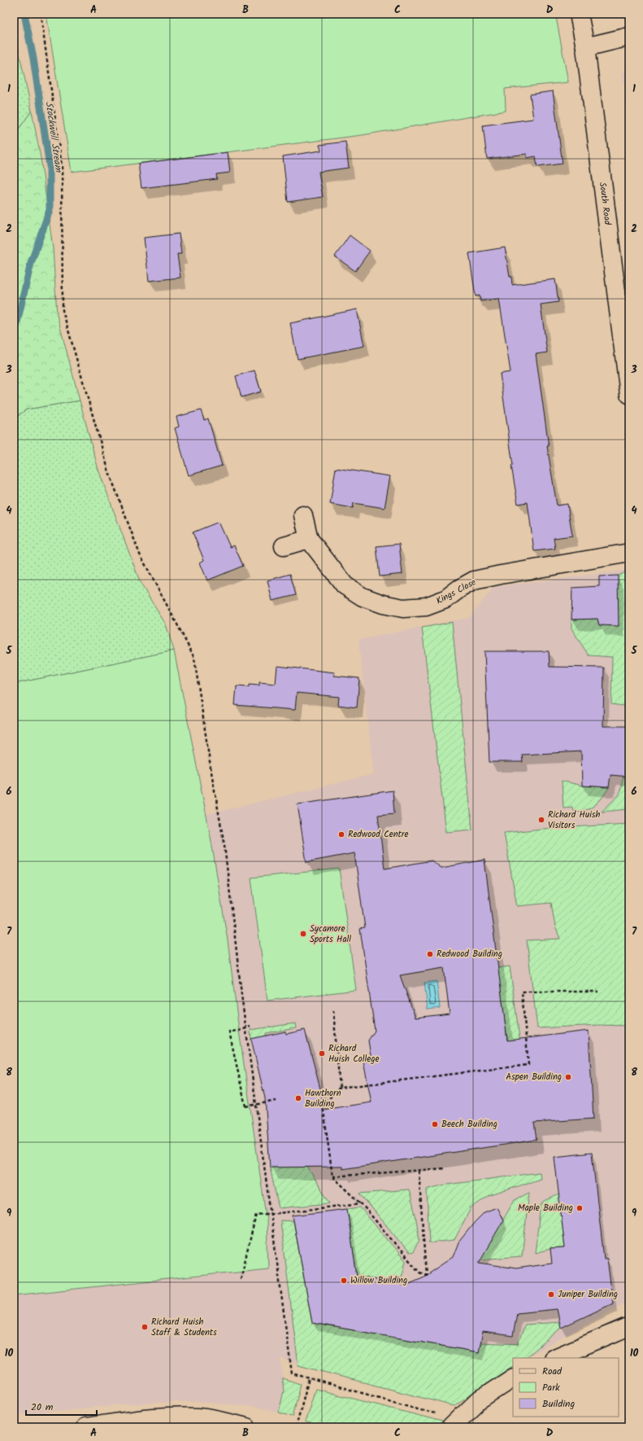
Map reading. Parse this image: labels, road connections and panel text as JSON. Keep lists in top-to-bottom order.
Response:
{
  "streets": {
    "street": ["South Road", "Kings Close"]
  },
  "water": ["Stockwell Stream"],
  "places": [
    "Richard Huish Visitors",
    "Redwood Centre",
    "Sycamore Sports Hall",
    "Redwood Building",
    "Richard Huish College",
    "Aspen Building",
    "Hawthorn Building",
    "Beech Building",
    "Maple Building",
    "Willow Building",
    "Juniper Building",
    "Richard Huish Staff & Students"
  ],
  "legend": ["Road", "Park", "Building"],
  "scale_bar": "20 m",
  "grid": {
    "columns": [
      "A",
      "B",
      "C",
      "D"
    ],
    "rows": [
      "1",
      "2",
      "3",
      "4",
      "5",
      "6",
      "7",
      "8",
      "9",
      "10"
    ]
  }
}
